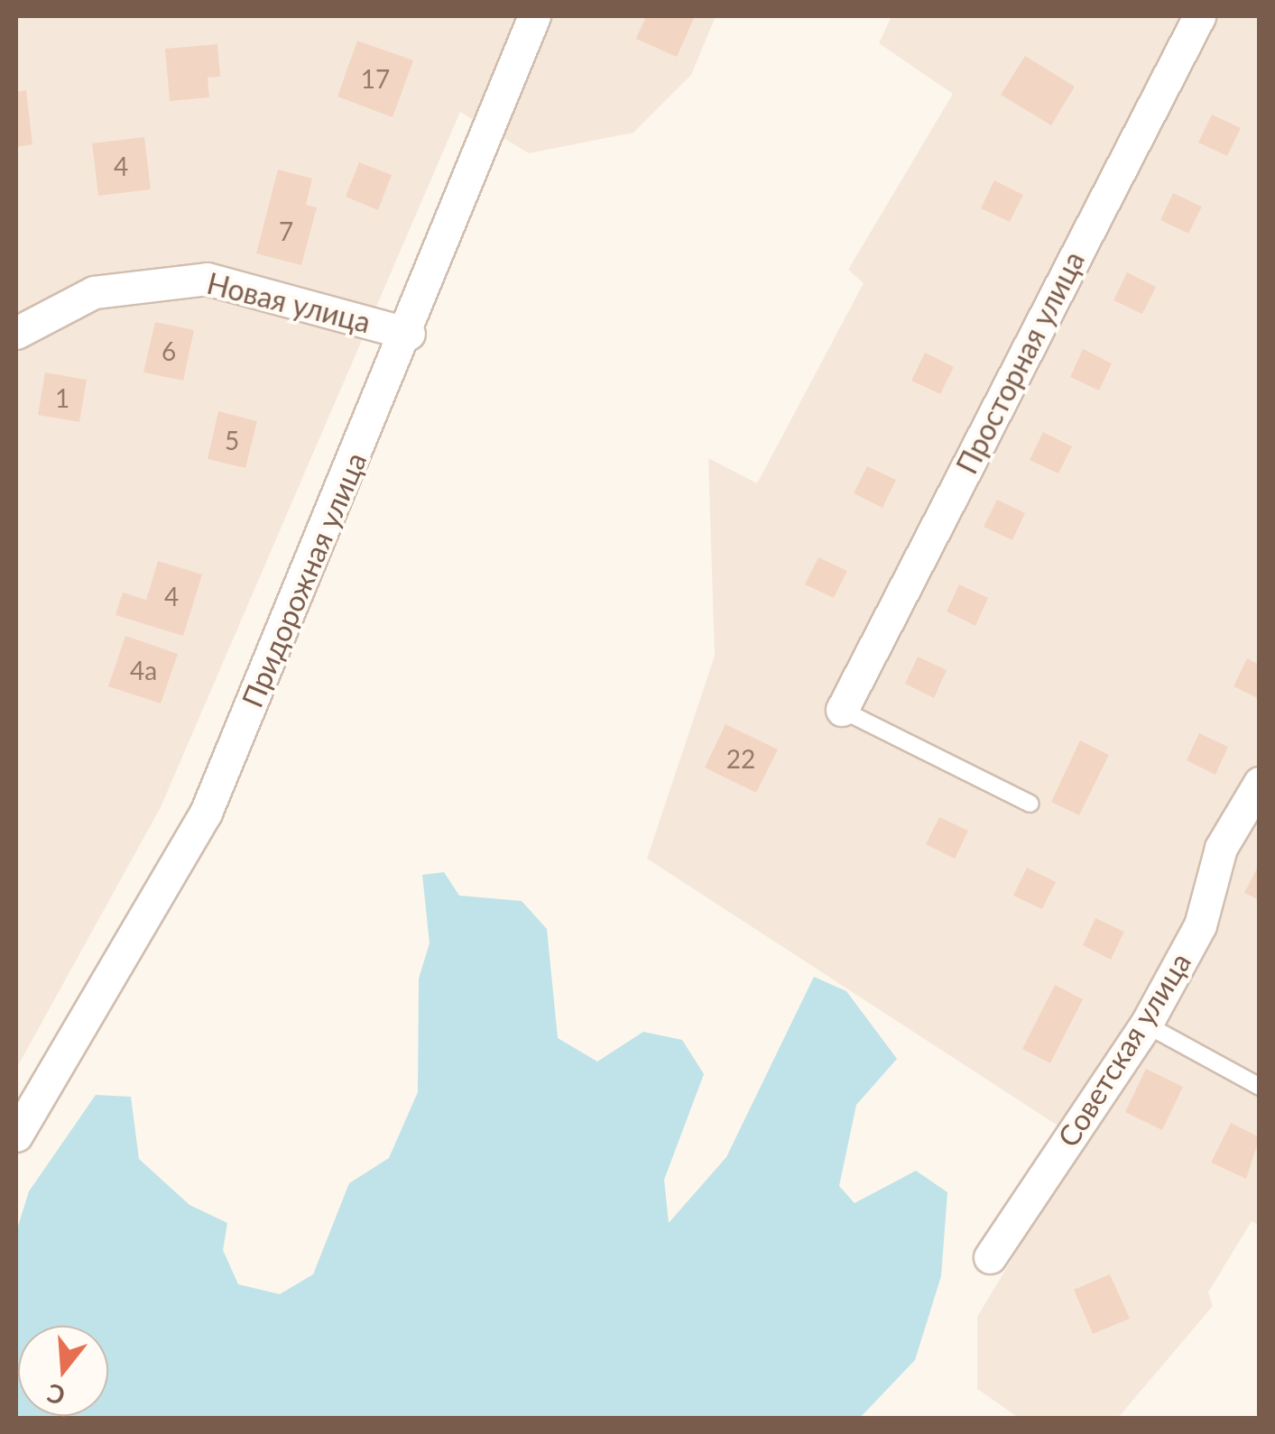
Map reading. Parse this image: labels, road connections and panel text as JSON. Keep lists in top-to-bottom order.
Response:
{
  "streets": {
    "street": [
      "Новая улица",
      "Просторная улица",
      "Придорожная улица",
      "Советская улица"
    ]
  },
  "crossings": [
    ["Новая улица", "Придорожная улица"]
  ],
  "house_numbers": [
    "17",
    "4",
    "7",
    "6",
    "1",
    "5",
    "4",
    "4а",
    "22"
  ],
  "north": "bottom"
}
